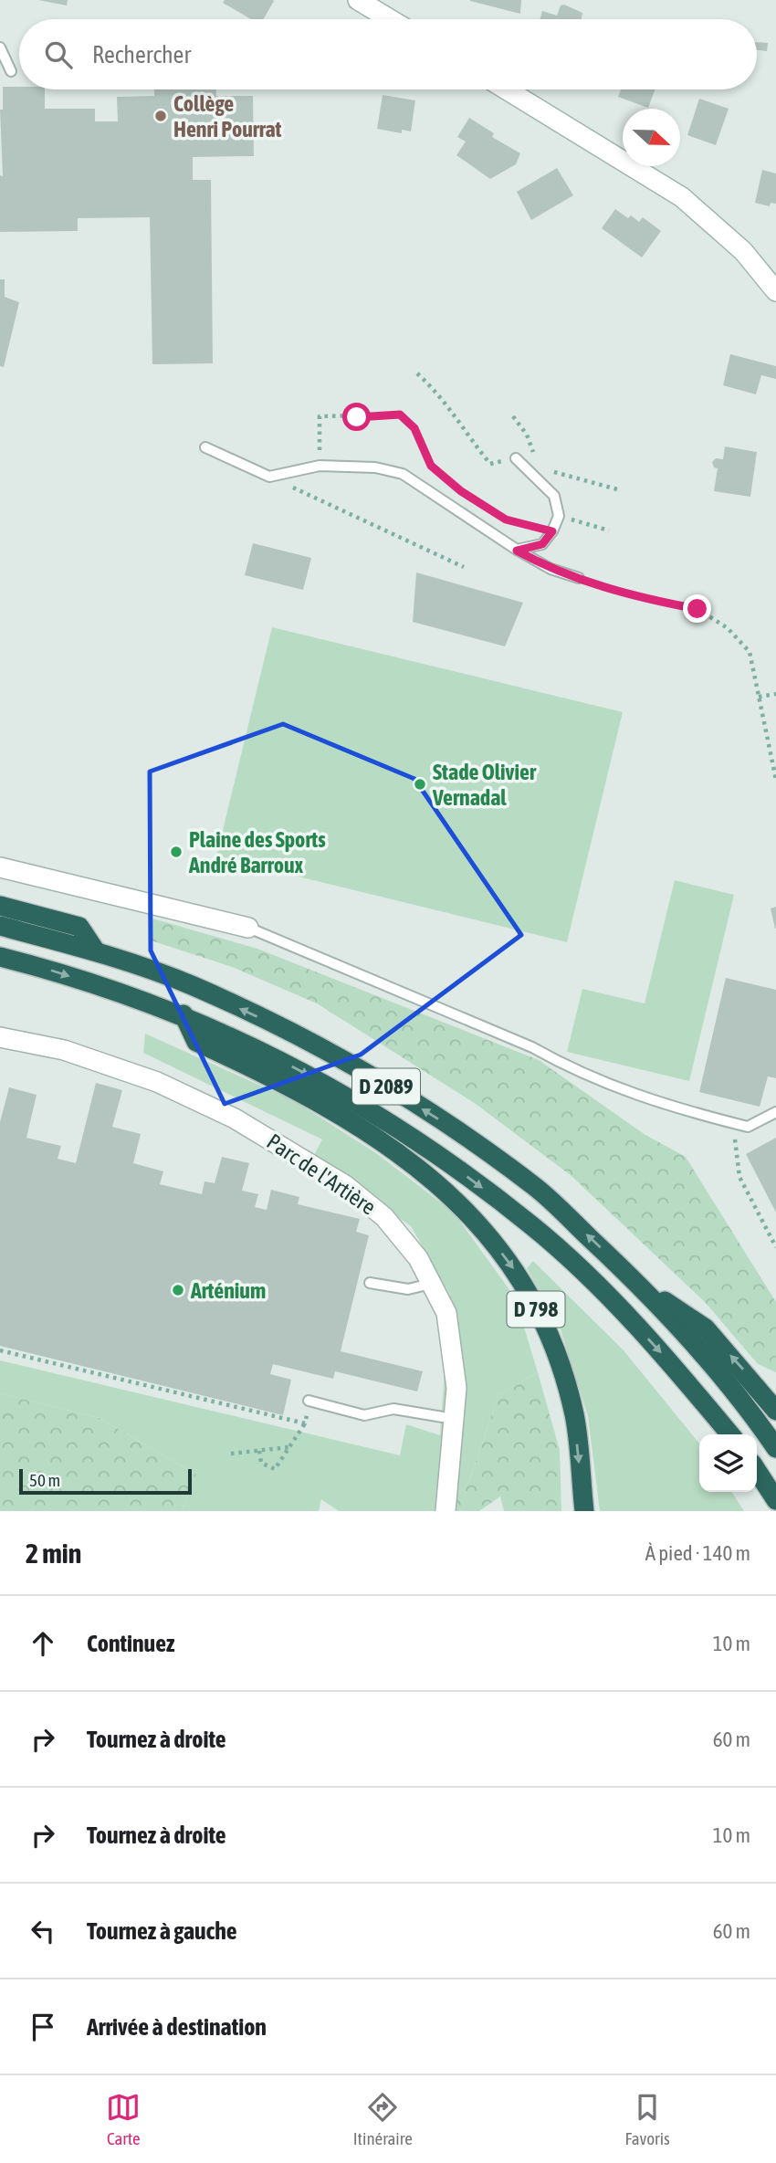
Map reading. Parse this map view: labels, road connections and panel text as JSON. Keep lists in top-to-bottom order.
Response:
{
  "streets": {
    "highway": ["D 2089", "D 798"],
    "street": ["Parc de l'Artière"]
  },
  "crossings": [
    ["D 2089", "D 798"]
  ],
  "places": [
    "Collège Henri Pourrat",
    "Stade Olivier Vernadal",
    "Plaine des Sports André Barroux",
    "Arténium"
  ],
  "scale_bar": "50 m",
  "north": "right",
  "page": {
    "search": "Rechercher",
    "scale": "50 m",
    "heading": ["2 min", "À pied · 140 m"],
    "list": [
      ["Continuez", "10 m"],
      ["Tournez à droite", "60 m"],
      ["Tournez à droite", "10 m"],
      ["Tournez à gauche", "60 m"],
      "Arrivée à destination"
    ],
    "nav": ["Carte", "Itinéraire", "Favoris"]
  }
}
